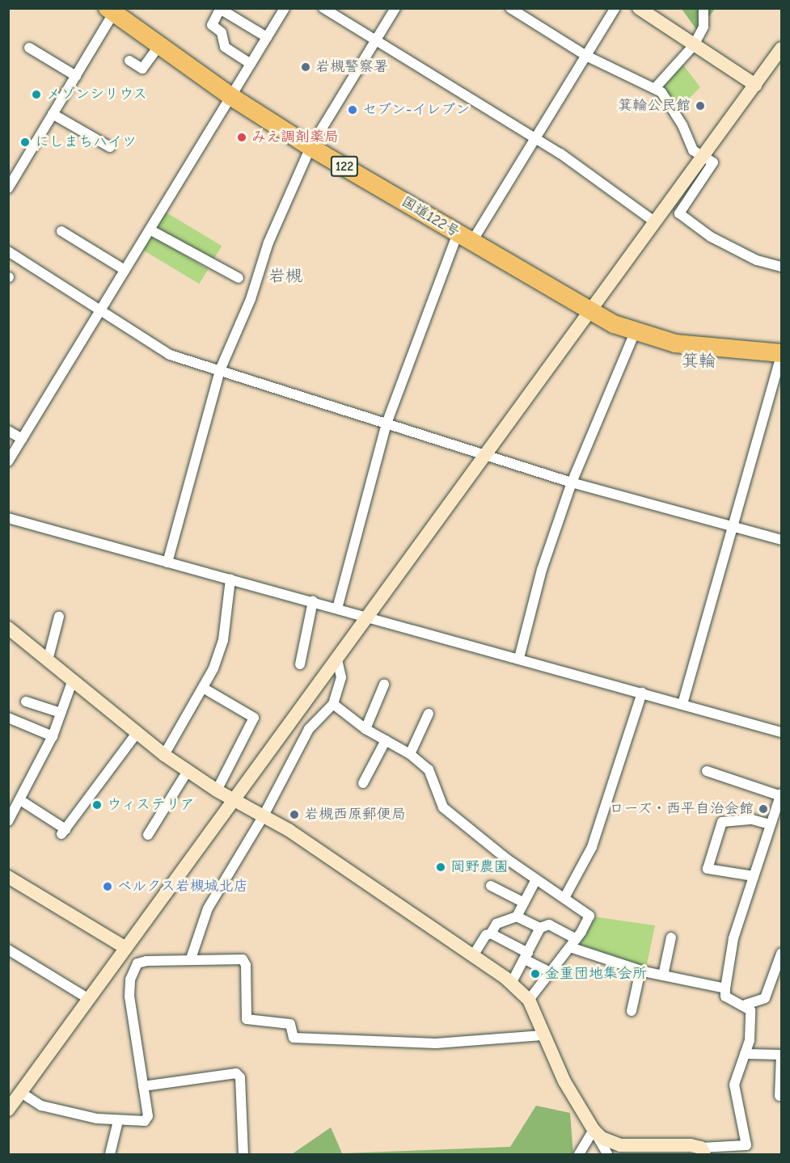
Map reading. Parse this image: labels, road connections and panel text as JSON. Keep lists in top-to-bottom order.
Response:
{
  "streets": {
    "highway": ["122", "国道122号"]
  },
  "districts": ["岩槻", "箕輪"],
  "places": [
    "岩槻警察署",
    "メゾンシリウス",
    "箕輪公民館",
    "セブン-イレブン",
    "みえ調剤薬局",
    "にしまちハイツ",
    "ウィステリア",
    "ローズ・西平自治会館",
    "岩槻西原郵便局",
    "岡野農園",
    "ベルクス岩槻城北店",
    "金重団地集会所"
  ]
}
